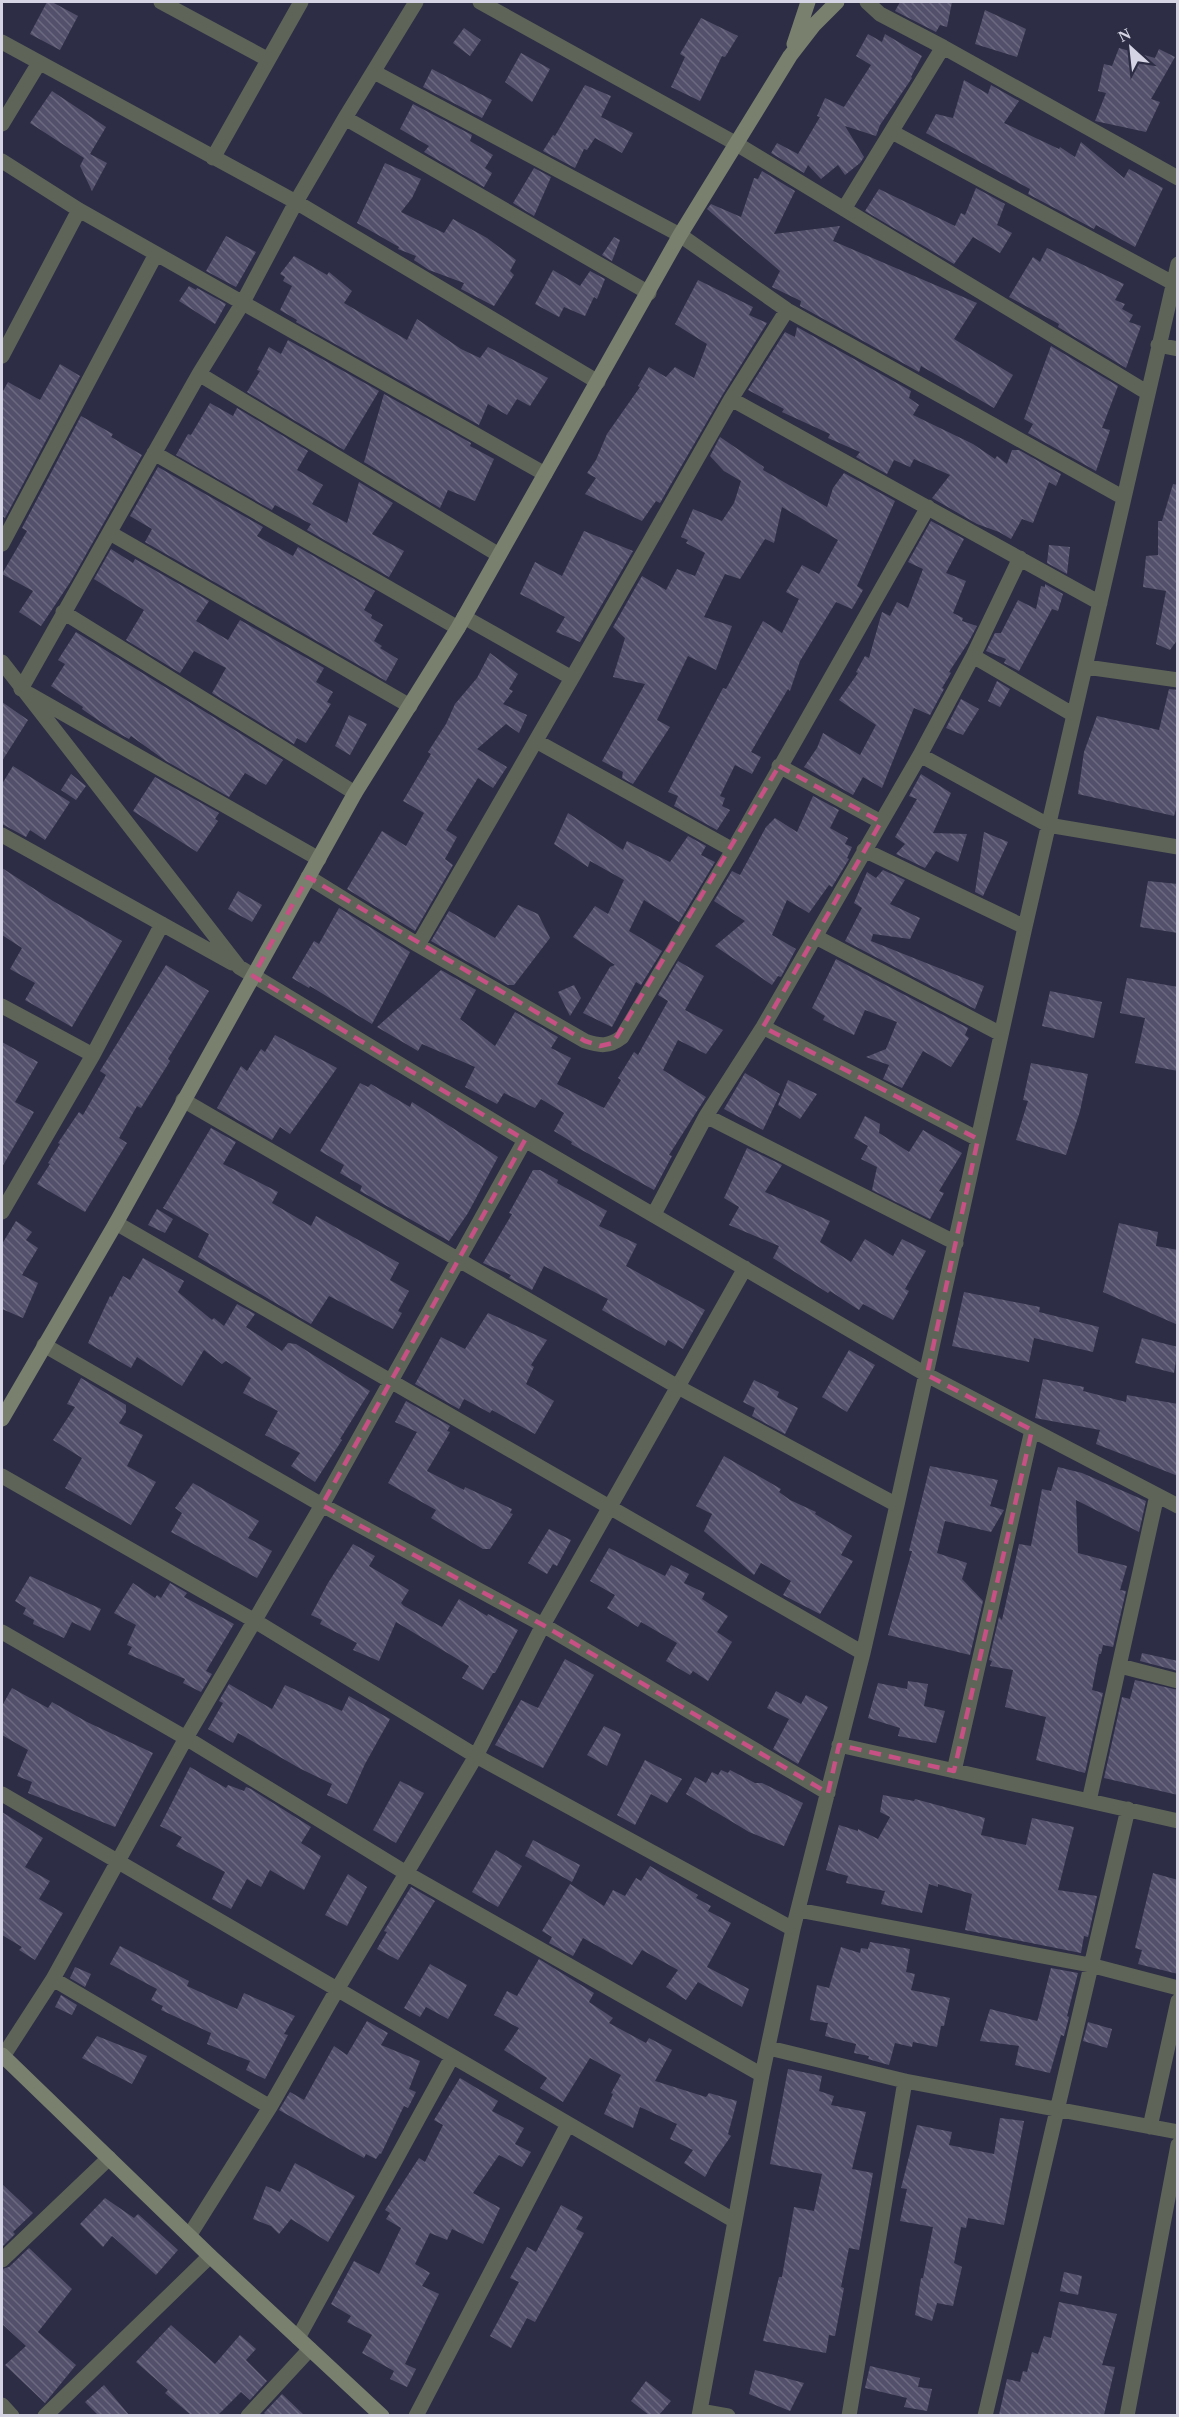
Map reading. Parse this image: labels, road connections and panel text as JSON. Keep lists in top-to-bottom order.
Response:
{
  "north": "top left"
}
